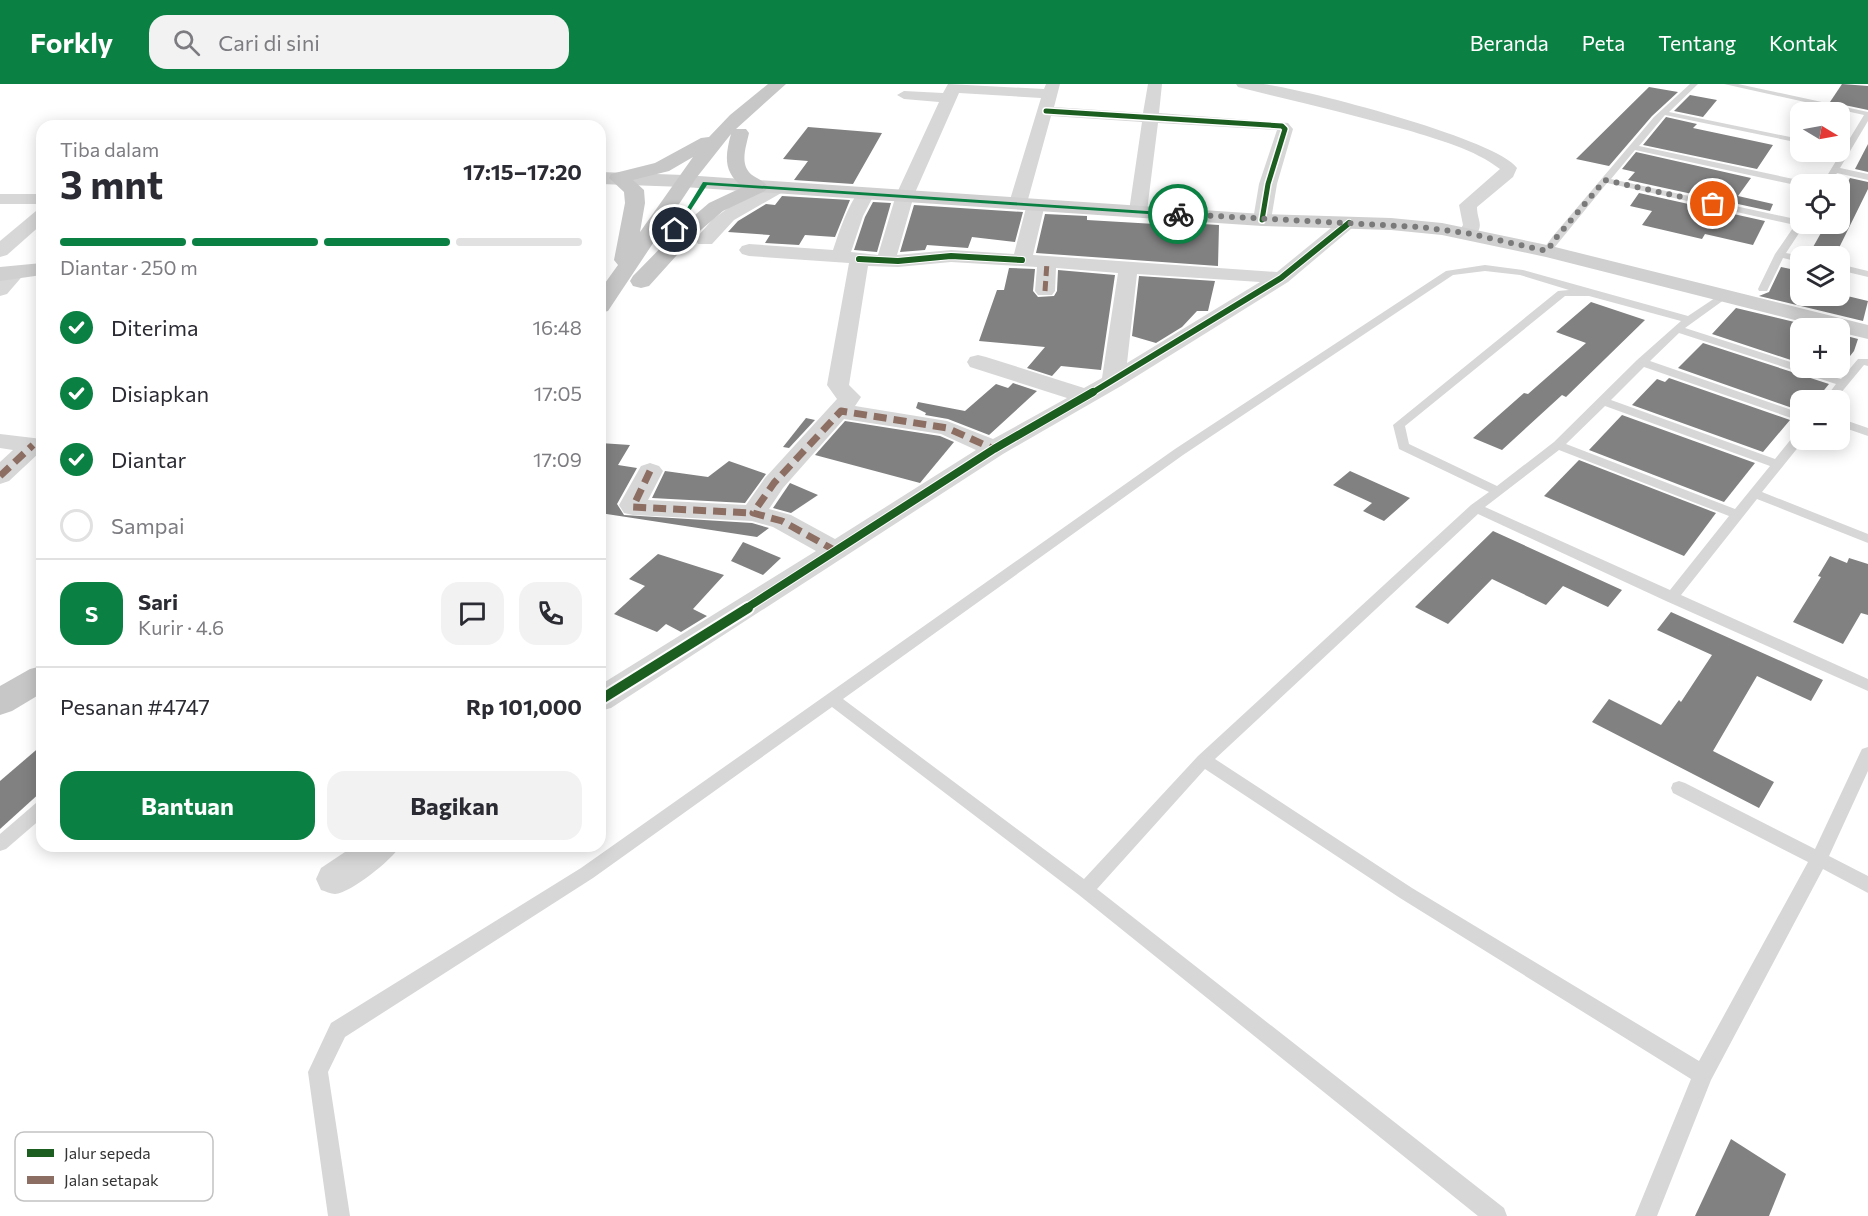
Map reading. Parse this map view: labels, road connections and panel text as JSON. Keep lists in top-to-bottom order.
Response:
{
  "legend": ["Jalur sepeda", "Jalan setapak"],
  "north": "right",
  "page": {
    "header": "Forkly",
    "search": "Cari di sini",
    "nav": [
      "Beranda",
      "Peta",
      "Tentang",
      "Kontak"
    ],
    "map_buttons": ["+", "−"],
    "heading": ["3 mnt", "Tiba dalam", "17:15–17:20"],
    "panel": [
      "Sari",
      "Kurir · 4.6",
      "Pesanan #4747",
      "Rp 101,000"
    ],
    "bar": "Diantar · 250 m",
    "list": [
      ["Diterima", "16:48"],
      ["Disiapkan", "17:05"],
      ["Diantar", "17:09"],
      "Sampai"
    ],
    "round": "S",
    "buttons": ["Bantuan", "Bagikan"]
  }
}
